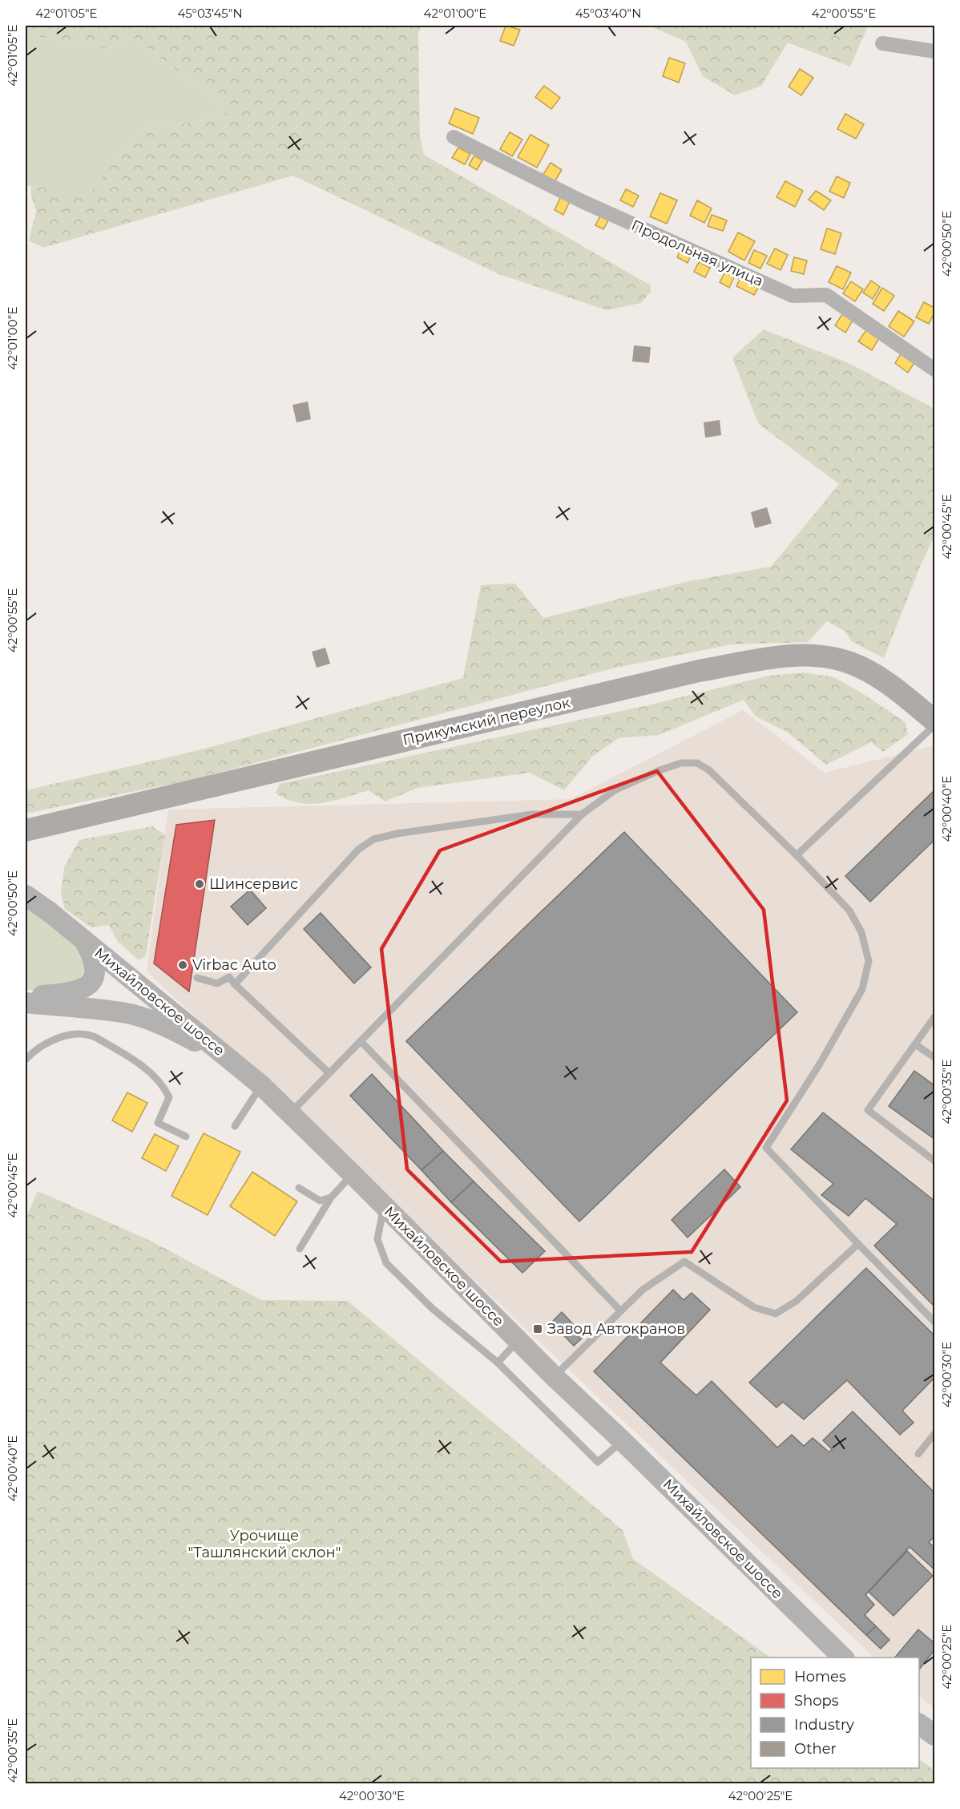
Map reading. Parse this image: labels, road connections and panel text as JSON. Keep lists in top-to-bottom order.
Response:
{
  "streets": {
    "main road": ["Прикумский переулок", "Михайловское шоссе"],
    "street": ["Продольная улица"]
  },
  "parks": ["Урочище \"Ташлянский склон\""],
  "places": {
    "other": ["Шинсервис", "Virbac Auto"],
    "transit": ["Завод Автокранов"]
  },
  "legend": [
    "Homes",
    "Shops",
    "Industry",
    "Other"
  ],
  "coordinates": [
    "42°01'05\"E",
    "45°03'45\"N",
    "42°01'00\"E",
    "45°03'40\"N",
    "42°00'55\"E",
    "42°00'50\"E",
    "42°00'45\"E",
    "42°00'40\"E",
    "42°00'35\"E",
    "42°00'30\"E",
    "42°00'25\"E"
  ]
}
